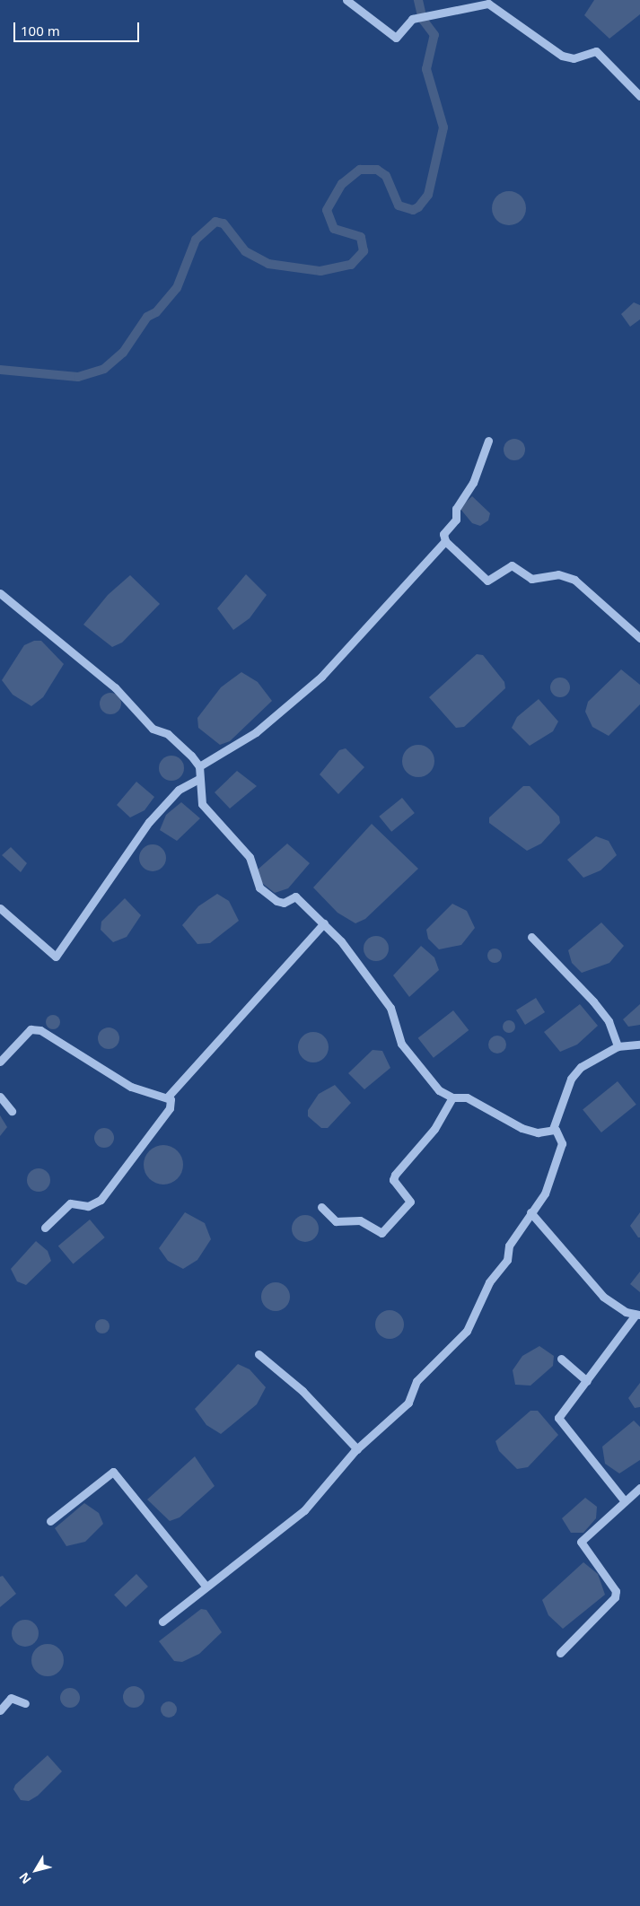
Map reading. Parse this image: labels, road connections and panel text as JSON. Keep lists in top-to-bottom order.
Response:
{
  "scale_bar": "100 m",
  "north": "bottom left"
}
